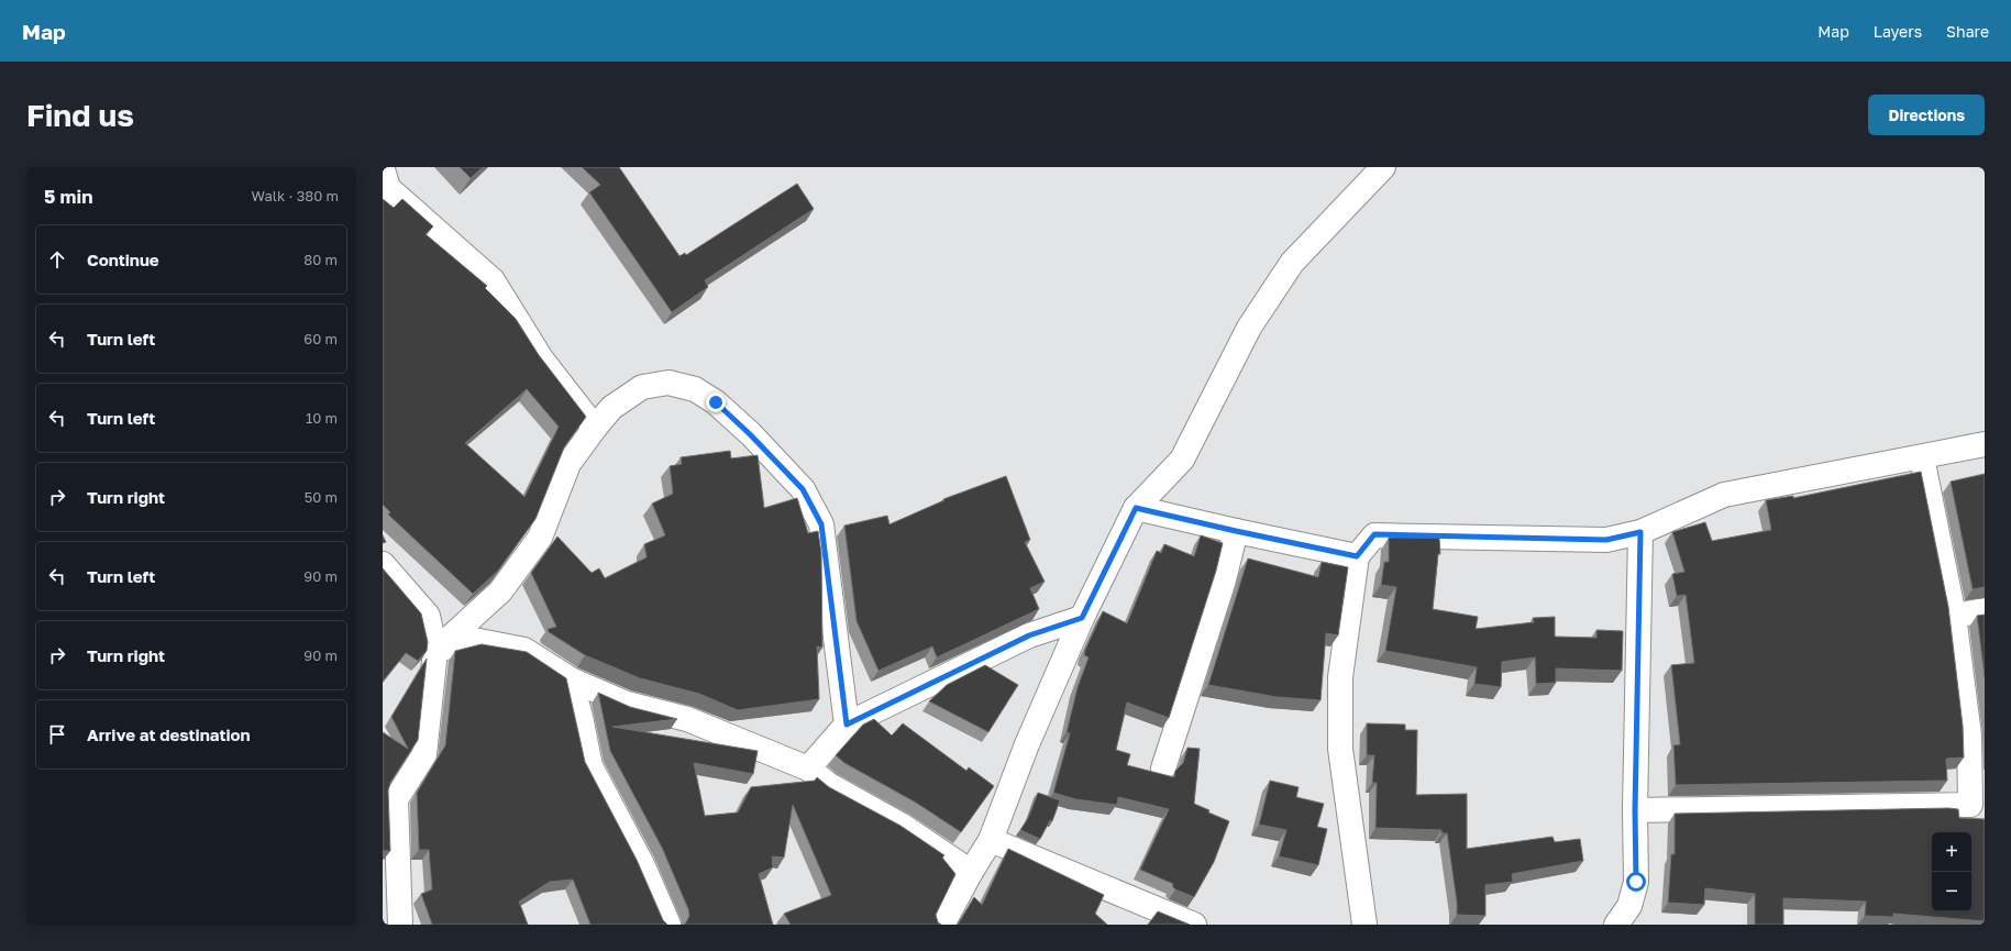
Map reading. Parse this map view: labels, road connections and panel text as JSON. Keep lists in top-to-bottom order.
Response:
{
  "page": {
    "header": "Map",
    "nav": ["Map", "Layers", "Share"],
    "buttons": "Directions",
    "title": "Find us",
    "heading": ["5 min", "Walk · 380 m"],
    "list": [
      ["Continue", "80 m"],
      ["Turn left", "60 m"],
      ["Turn left", "10 m"],
      ["Turn right", "50 m"],
      ["Turn left", "90 m"],
      ["Turn right", "90 m"],
      "Arrive at destination"
    ],
    "map_buttons": ["+", "−"]
  }
}
